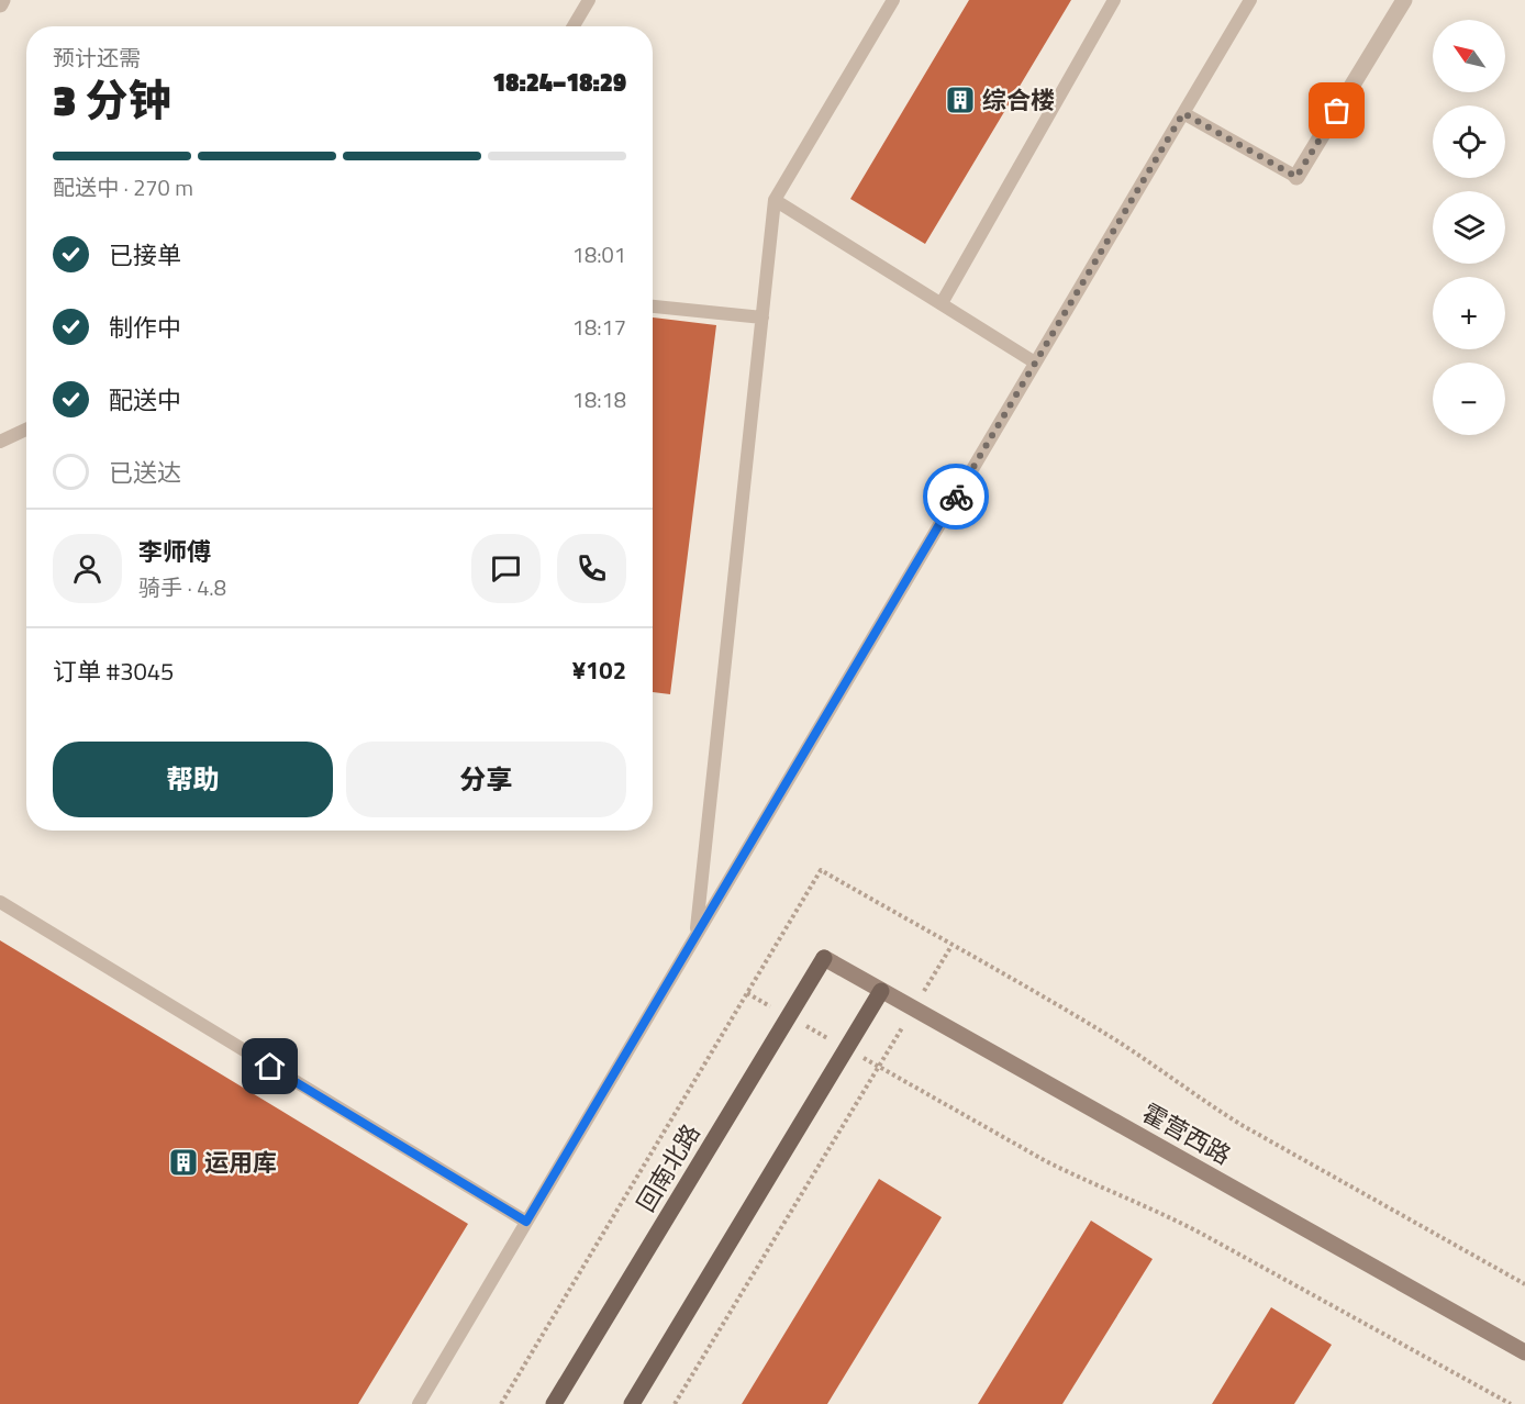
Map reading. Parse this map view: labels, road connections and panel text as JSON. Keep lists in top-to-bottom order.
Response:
{
  "streets": {
    "main road": ["回南北路"],
    "street": ["霍营西路"]
  },
  "crossings": [
    ["霍营西路", "回南北路"]
  ],
  "places": {
    "building": ["综合楼", "运用库"]
  },
  "north": "top left",
  "page": {
    "map_buttons": ["+", "−"],
    "heading": ["3 分钟", "预计还需", "18:24–18:29"],
    "panel": [
      "李师傅",
      "骑手 · 4.8",
      "订单 #3045",
      "¥102"
    ],
    "bar": "配送中 · 270 m",
    "list": [
      ["已接单", "18:01"],
      ["制作中", "18:17"],
      ["配送中", "18:18"],
      "已送达"
    ],
    "buttons": ["帮助", "分享"]
  }
}
